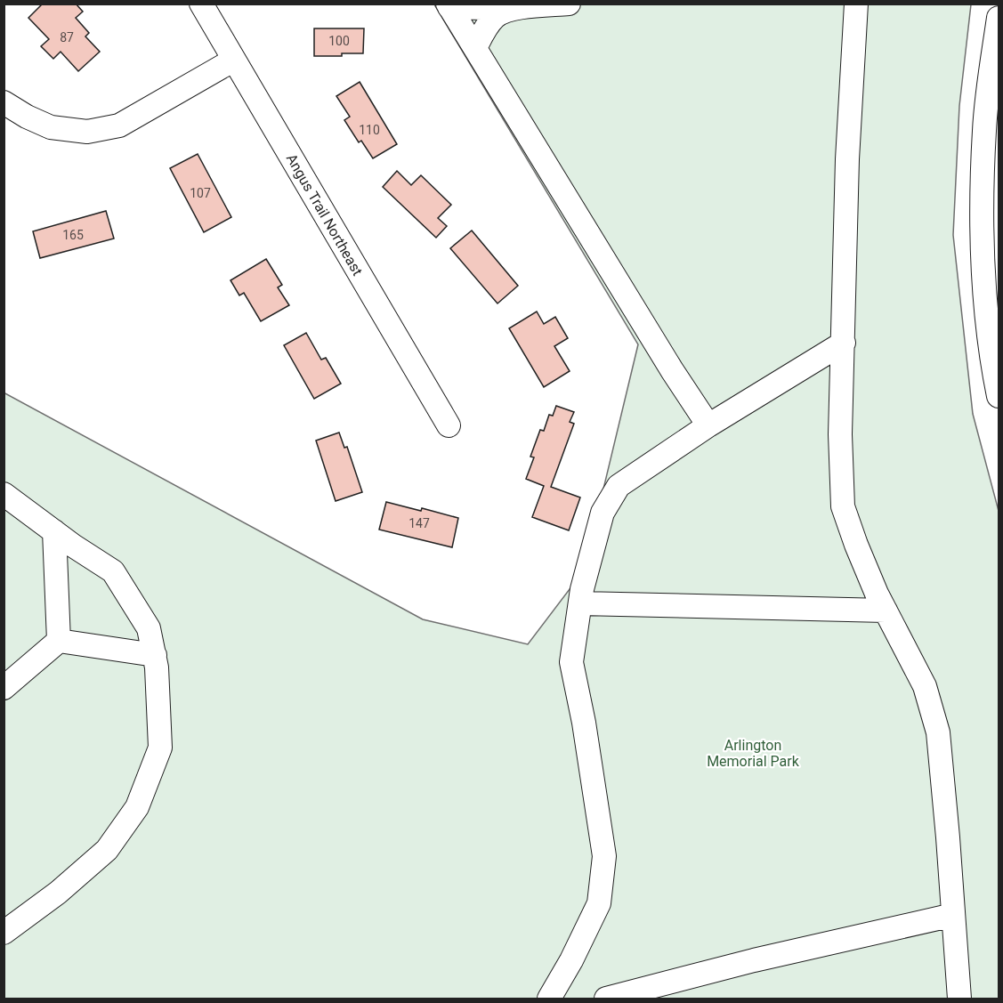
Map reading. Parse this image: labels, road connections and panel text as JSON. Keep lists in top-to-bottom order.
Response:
{
  "streets": {
    "street": ["Angus Trail Northeast"]
  },
  "parks": ["Arlington Memorial Park"],
  "house_numbers": [
    "87",
    "100",
    "110",
    "107",
    "165",
    "147"
  ]
}
